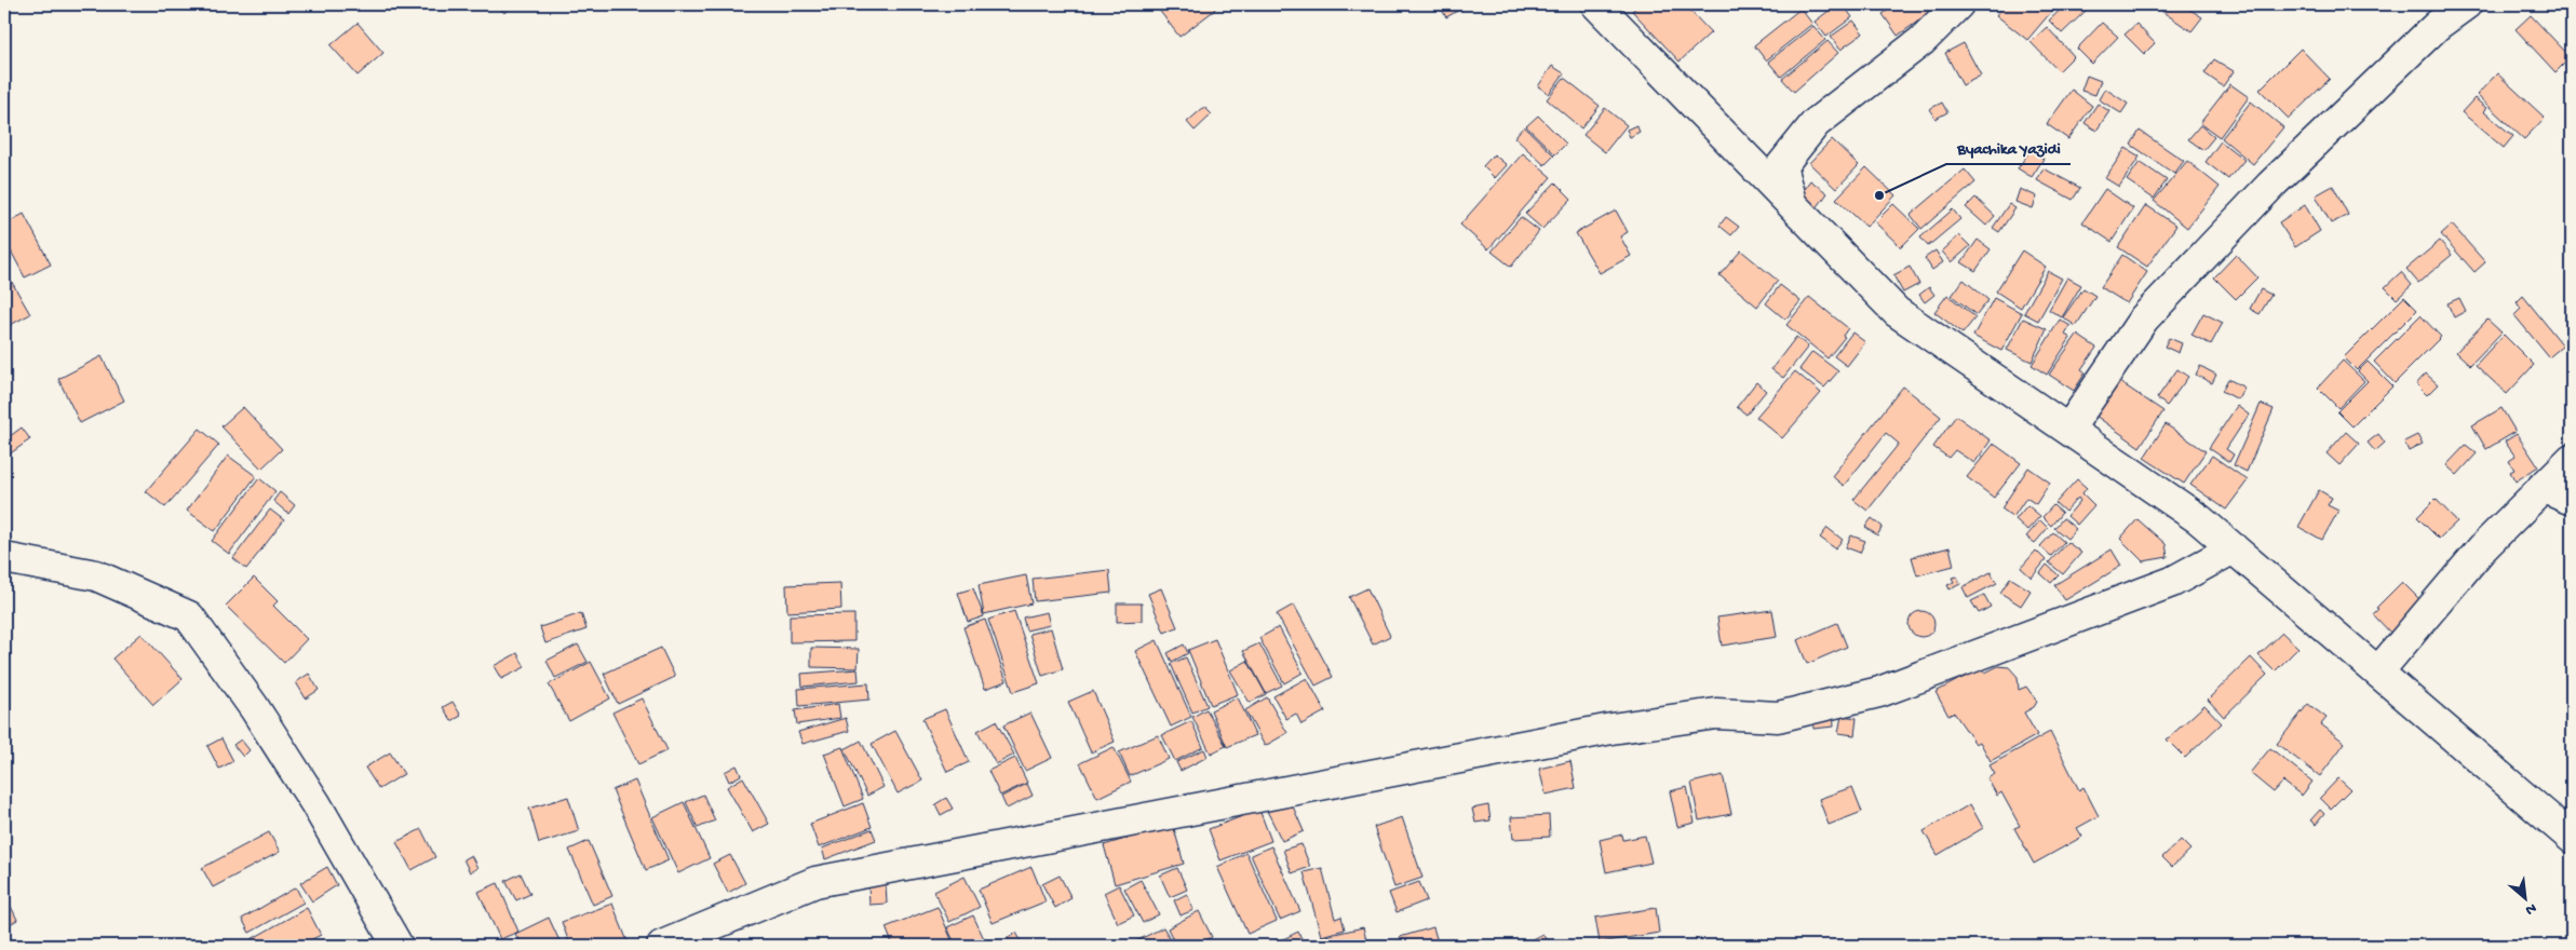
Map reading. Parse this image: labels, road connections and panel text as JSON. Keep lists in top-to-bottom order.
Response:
{
  "places": ["Byachika Yazidi"],
  "north": "bottom right"
}
